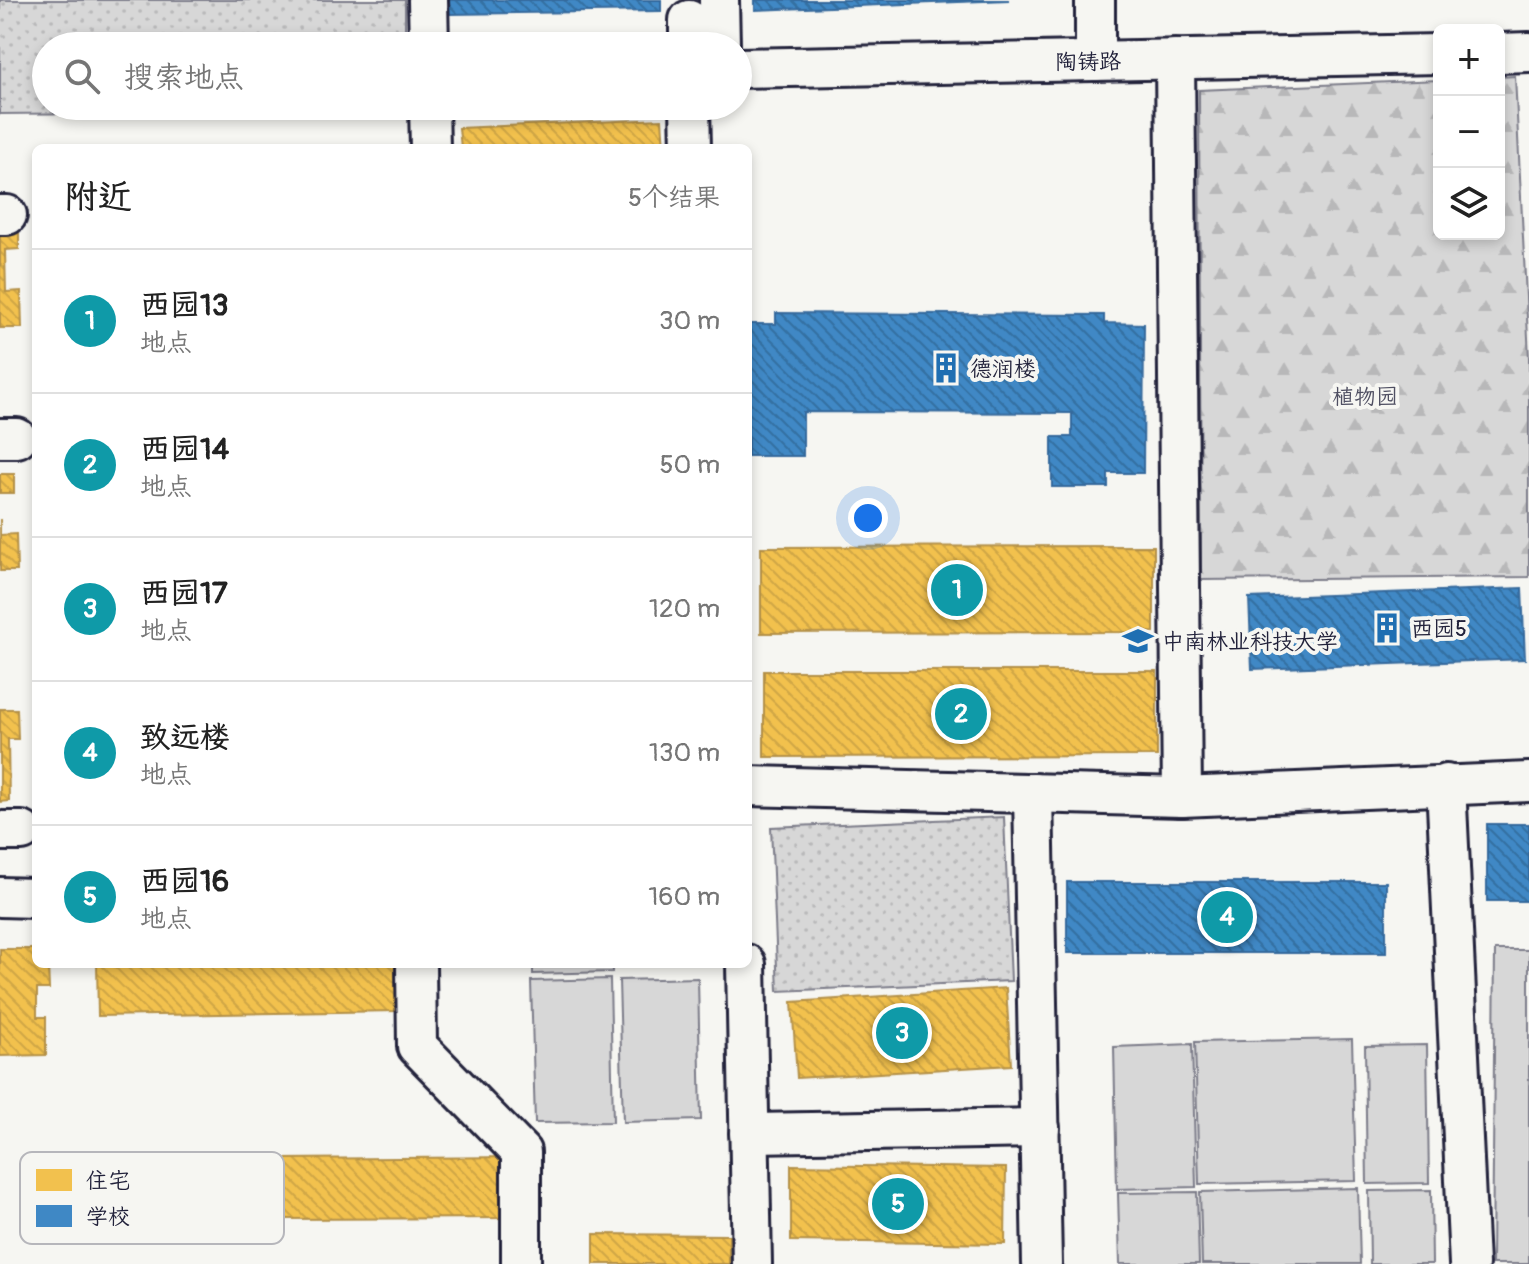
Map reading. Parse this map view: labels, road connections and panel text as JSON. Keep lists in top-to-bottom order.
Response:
{
  "streets": {
    "street": ["陶铸路"]
  },
  "parks": ["植物园"],
  "places": {
    "building": ["德润楼", "西园5"],
    "school or university": ["中南林业科技大学"]
  },
  "legend": ["住宅", "学校"],
  "page": {
    "map_buttons": ["+", "−"],
    "search": "搜索地点",
    "heading": ["附近", "5个结果"],
    "list": [
      {
        "mark": "1",
        "name": "西园13",
        "note": "地点",
        "value": "30 m"
      },
      {
        "mark": "2",
        "name": "西园14",
        "note": "地点",
        "value": "50 m"
      },
      {
        "mark": "3",
        "name": "西园17",
        "note": "地点",
        "value": "120 m"
      },
      {
        "mark": "4",
        "name": "致远楼",
        "note": "地点",
        "value": "130 m"
      },
      {
        "mark": "5",
        "name": "西园16",
        "note": "地点",
        "value": "160 m"
      }
    ],
    "pins": [
      "1",
      "2",
      "4",
      "3",
      "5"
    ]
  }
}
